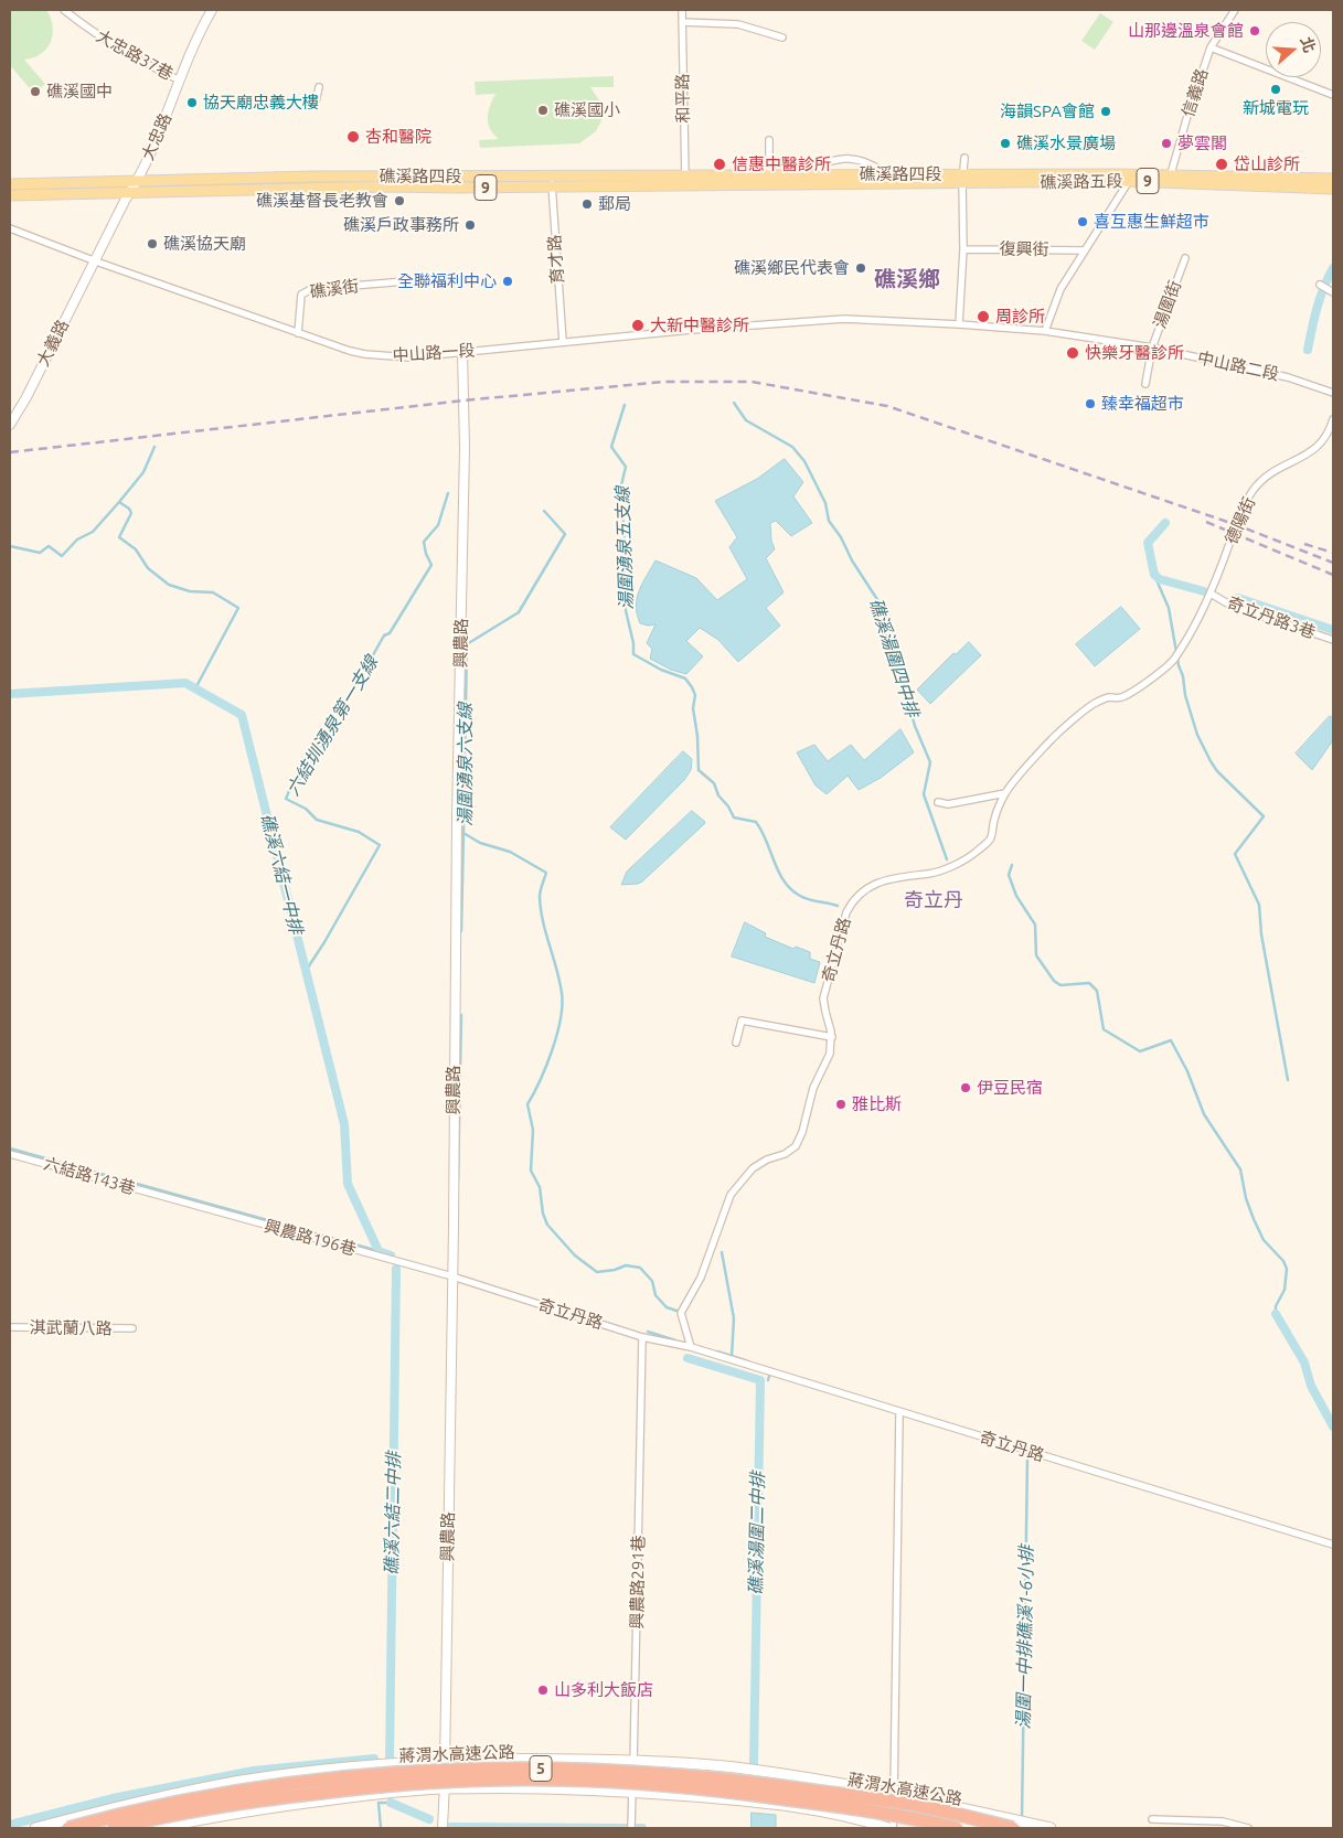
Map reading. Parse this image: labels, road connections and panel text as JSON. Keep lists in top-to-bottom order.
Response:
{
  "streets": {
    "highway": ["蔣渭水高速公路", "5"],
    "main road": ["礁溪路四段", "9", "礁溪路五段"],
    "street": [
      "大忠路37巷",
      "信義路",
      "和平路",
      "大忠路",
      "復興街",
      "育才路",
      "礁溪街",
      "湯圍街",
      "大義路",
      "中山路一段",
      "中山路二段",
      "德陽街",
      "奇立丹路3巷",
      "興農路",
      "奇立丹路",
      "六結路143巷",
      "興農路196巷",
      "淇武蘭八路",
      "興農路291巷"
    ]
  },
  "crossings": [
    ["大忠路37巷", "大忠路"],
    ["信義路", "礁溪路五段"],
    ["和平路", "礁溪路四段"],
    ["大忠路", "礁溪路四段"],
    ["大忠路", "大義路"],
    ["大忠路", "中山路一段"],
    ["礁溪路四段", "礁溪路五段"],
    ["礁溪路四段", "育才路"],
    ["育才路", "中山路一段"],
    ["礁溪街", "中山路一段"],
    ["湯圍街", "中山路二段"],
    ["大義路", "中山路一段"],
    ["中山路一段", "中山路二段"],
    ["中山路一段", "興農路"],
    ["德陽街", "奇立丹路3巷"],
    ["德陽街", "奇立丹路"],
    ["奇立丹路3巷", "奇立丹路"],
    ["興農路", "奇立丹路"],
    ["興農路", "興農路196巷"],
    ["奇立丹路", "興農路196巷"],
    ["奇立丹路", "興農路291巷"],
    ["六結路143巷", "興農路196巷"]
  ],
  "districts": ["礁溪鄉", "奇立丹"],
  "water": [
    "湯圍湧泉五支線",
    "礁溪湯圍四中排",
    "六結圳湧泉第一支線",
    "湯圍湧泉六支線",
    "礁溪六結一中排",
    "礁溪六結二中排",
    "礁溪湯圍二中排",
    "湯圍一中排礁溪1-6小排"
  ],
  "places": [
    "山那邊溫泉會館",
    "新城電玩",
    "礁溪國中",
    "協天廟忠義大樓",
    "礁溪國小",
    "海韻SPA會館",
    "杏和醫院",
    "礁溪水景廣場",
    "夢雲閣",
    "信惠中醫診所",
    "岱山診所",
    "礁溪基督長老教會",
    "郵局",
    "喜互惠生鮮超市",
    "礁溪戶政事務所",
    "礁溪協天廟",
    "礁溪鄉民代表會",
    "全聯福利中心",
    "周診所",
    "大新中醫診所",
    "快樂牙醫診所",
    "臻幸福超市",
    "伊豆民宿",
    "雅比斯",
    "山多利大飯店"
  ],
  "north": "right"
}
